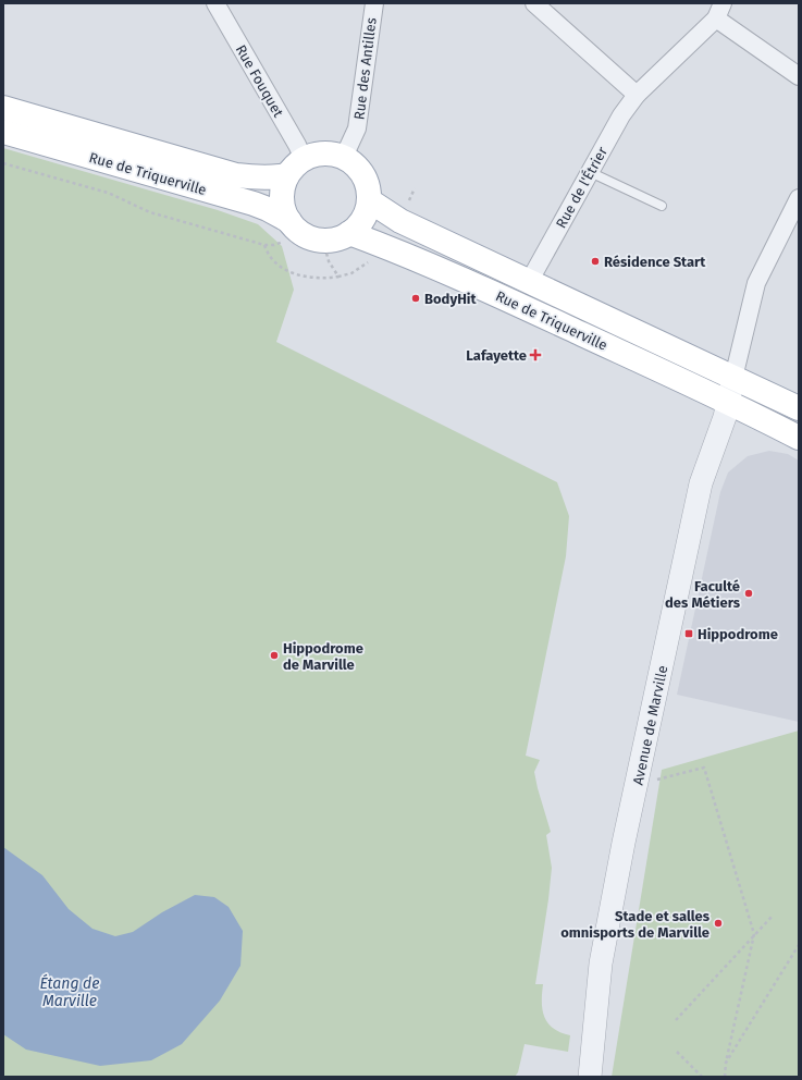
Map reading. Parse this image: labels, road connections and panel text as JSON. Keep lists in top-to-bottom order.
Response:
{
  "streets": {
    "main road": ["Rue de Triquerville"],
    "street": [
      "Rue des Antilles",
      "Rue Fouquet",
      "Rue de l'Étrier",
      "Avenue de Marville"
    ]
  },
  "crossings": [
    ["Rue des Antilles", "Rue Fouquet"],
    ["Rue des Antilles", "Rue de Triquerville"],
    ["Rue Fouquet", "Rue de Triquerville"],
    ["Rue de Triquerville", "Rue de l'Étrier"],
    ["Rue de Triquerville", "Avenue de Marville"]
  ],
  "water": ["Étang de Marville"],
  "places": {
    "other": [
      "Résidence Start",
      "BodyHit",
      "Faculté des Métiers",
      "Hippodrome de Marville",
      "Stade et salles omnisports de Marville"
    ],
    "health": ["Lafayette"],
    "transit": ["Hippodrome"]
  }
}
